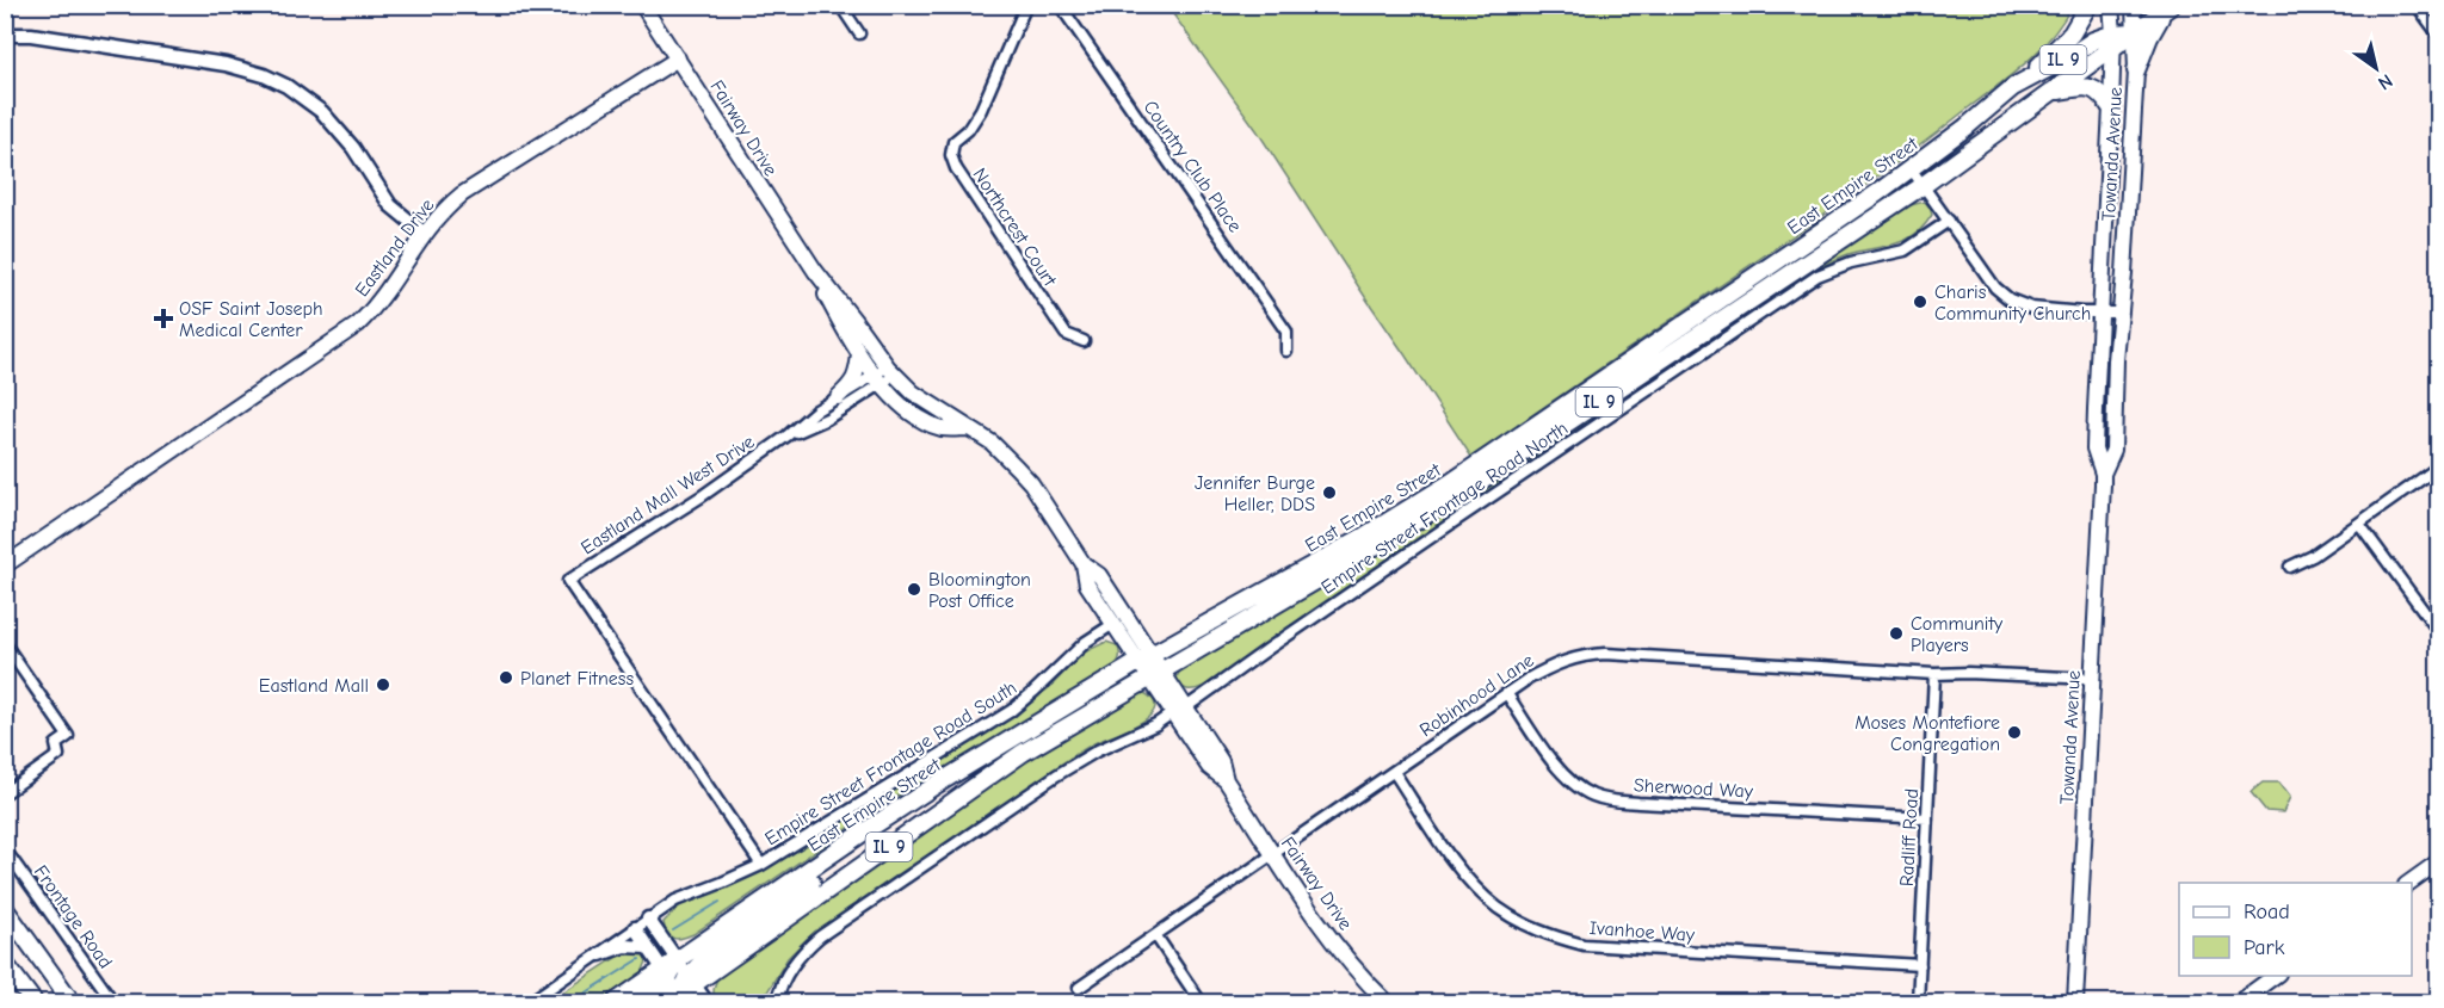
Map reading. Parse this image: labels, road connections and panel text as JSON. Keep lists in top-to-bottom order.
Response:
{
  "streets": {
    "main road": [
      "IL 9",
      "Fairway Drive",
      "Towanda Avenue",
      "East Empire Street",
      "Eastland Drive"
    ],
    "street": [
      "Country Club Place",
      "Northcrest Court",
      "Eastland Mall West Drive",
      "Empire Street Frontage Road North",
      "Robinhood Lane",
      "Empire Street Frontage Road South",
      "Sherwood Way",
      "Radliff Road",
      "Frontage Road",
      "Ivanhoe Way"
    ]
  },
  "crossings": [
    ["IL 9", "East Empire Street"],
    ["Fairway Drive", "East Empire Street"],
    ["Fairway Drive", "Eastland Drive"],
    ["Fairway Drive", "Eastland Mall West Drive"],
    ["Fairway Drive", "Empire Street Frontage Road North"],
    ["Fairway Drive", "Robinhood Lane"],
    ["Fairway Drive", "Empire Street Frontage Road South"],
    ["Towanda Avenue", "East Empire Street"],
    ["Towanda Avenue", "Robinhood Lane"],
    ["Eastland Mall West Drive", "Empire Street Frontage Road South"],
    ["Robinhood Lane", "Sherwood Way"],
    ["Robinhood Lane", "Radliff Road"],
    ["Robinhood Lane", "Ivanhoe Way"],
    ["Sherwood Way", "Radliff Road"],
    ["Radliff Road", "Ivanhoe Way"]
  ],
  "places": {
    "other": [
      "Charis Community Church",
      "Jennifer Burge Heller, DDS",
      "Bloomington Post Office",
      "Community Players",
      "Planet Fitness",
      "Eastland Mall",
      "Moses Montefiore Congregation"
    ],
    "health": ["OSF Saint Joseph Medical Center"]
  },
  "legend": ["Road", "Park"],
  "north": "bottom right"
}
